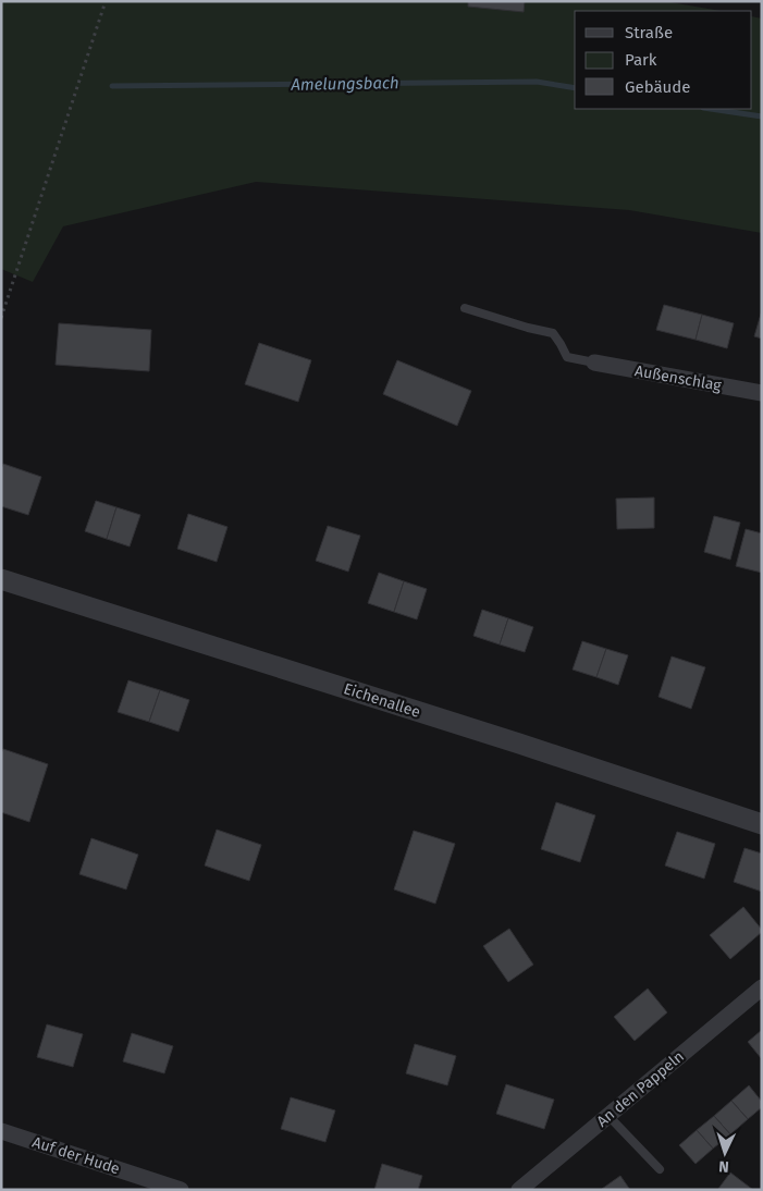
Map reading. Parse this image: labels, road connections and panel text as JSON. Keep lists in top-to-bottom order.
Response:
{
  "streets": {
    "street": [
      "Außenschlag",
      "Eichenallee",
      "An den Pappeln",
      "Auf der Hude"
    ]
  },
  "water": ["Amelungsbach"],
  "legend": ["Straße", "Park", "Gebäude"],
  "north": "bottom"
}
